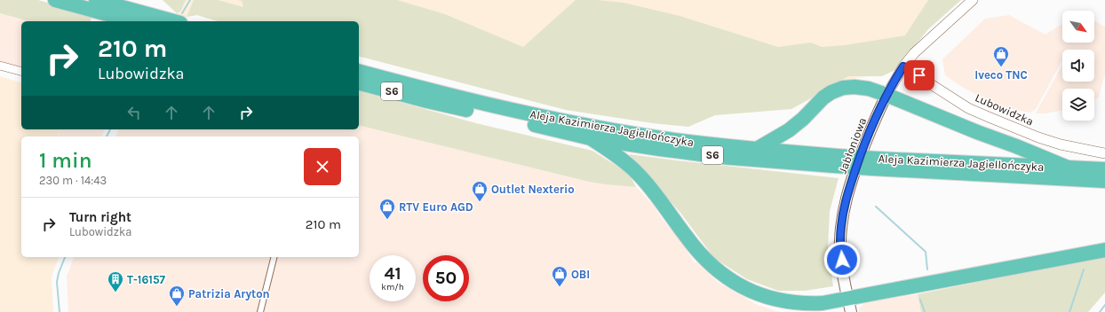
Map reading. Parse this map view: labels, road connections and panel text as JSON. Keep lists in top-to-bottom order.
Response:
{
  "streets": {
    "highway": ["S6", "Aleja Kazimierza Jagiellończyka"],
    "main road": ["Jabłoniowa"],
    "street": ["Lubowidzka"]
  },
  "crossings": [
    ["Lubowidzka", "Jabłoniowa"]
  ],
  "places": {
    "shop": [
      "Iveco TNC",
      "Outlet Nexterio",
      "RTV Euro AGD",
      "OBI",
      "Patrizia Aryton"
    ],
    "building": ["T-16157"]
  },
  "north": "bottom right",
  "page": {
    "turn": ["210 m", "Lubowidzka"],
    "heading": ["1 min", "230 m · 14:43"],
    "list": [
      {
        "name": "Turn right",
        "note": "Lubowidzka",
        "value": "210 m"
      }
    ],
    "speed": "41 km/h",
    "limit": "50"
  }
}
